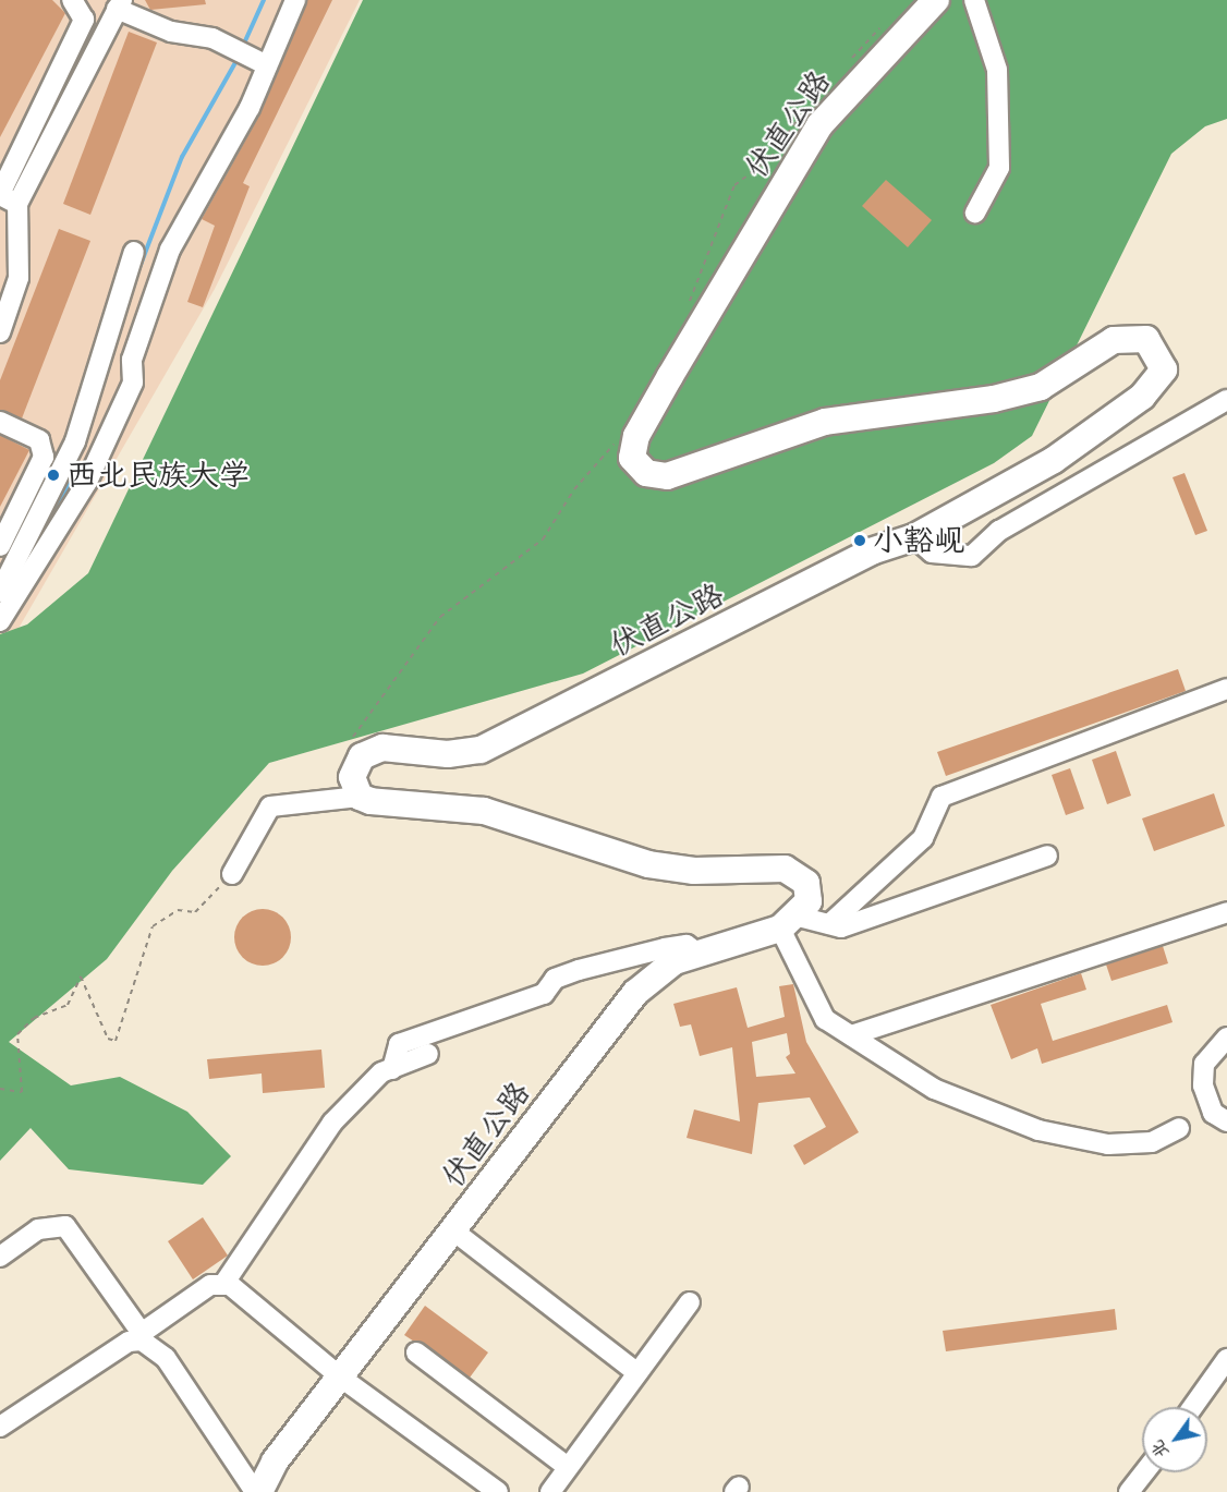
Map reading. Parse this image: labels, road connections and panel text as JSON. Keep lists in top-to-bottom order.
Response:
{
  "streets": {
    "main road": ["伏直公路"]
  },
  "places": ["西北民族大学", "小豁岘"],
  "north": "bottom left"
}
